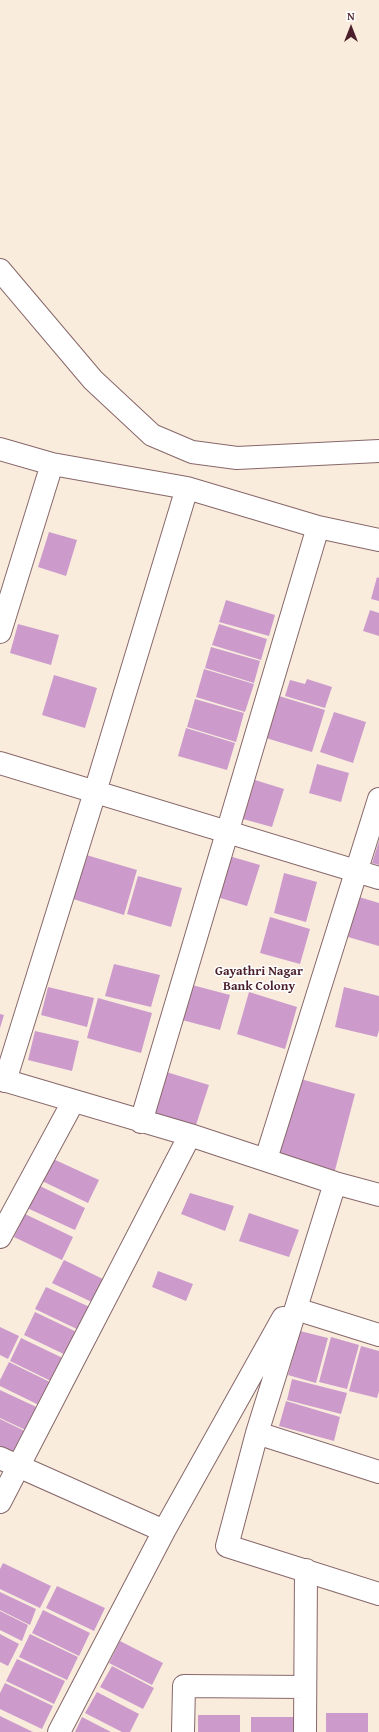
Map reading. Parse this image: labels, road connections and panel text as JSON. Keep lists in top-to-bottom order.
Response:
{
  "districts": ["Gayathri Nagar Bank Colony"],
  "north": "top"
}
